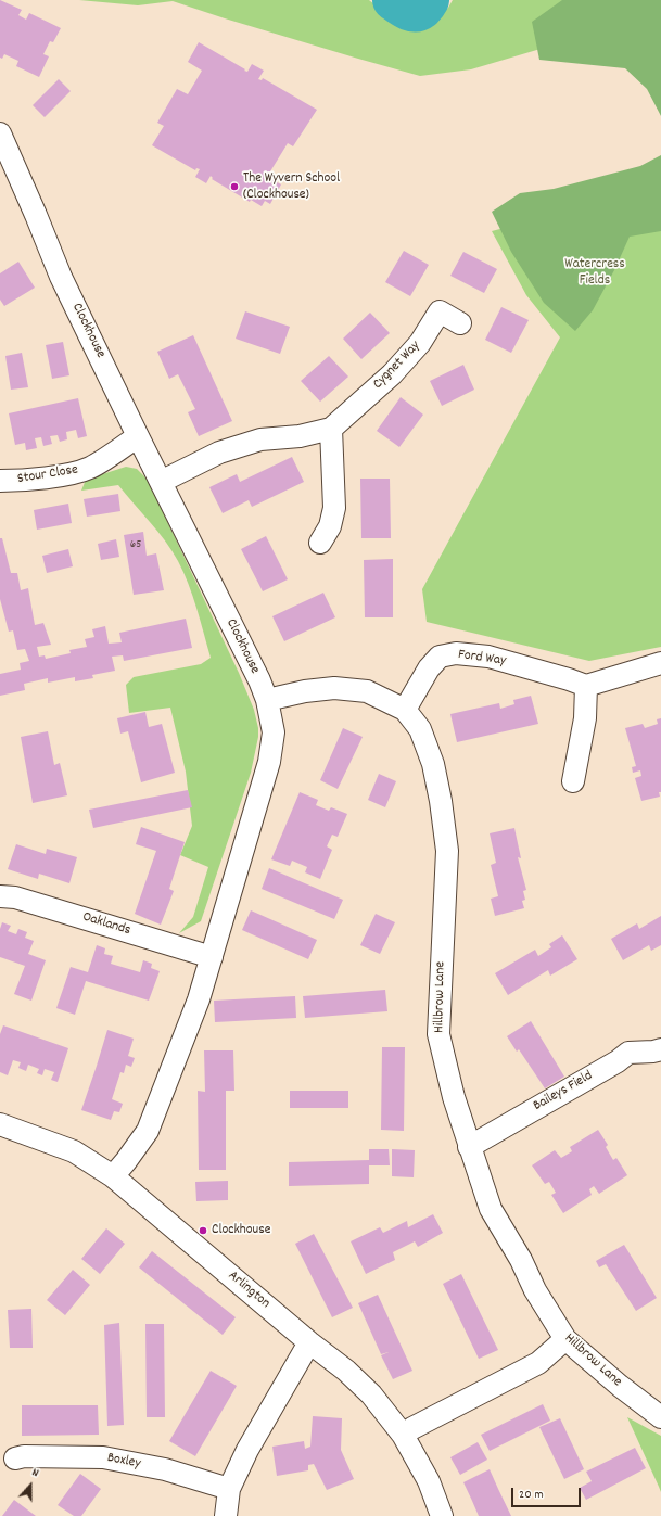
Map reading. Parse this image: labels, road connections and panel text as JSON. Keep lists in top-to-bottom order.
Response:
{
  "streets": {
    "street": [
      "Clockhouse",
      "Cygnet Way",
      "Stour Close",
      "Ford Way",
      "Oaklands",
      "Hillbrow Lane",
      "Baileys Field",
      "Arlington",
      "Boxley"
    ]
  },
  "crossings": [
    ["Clockhouse", "Cygnet Way"],
    ["Clockhouse", "Stour Close"],
    ["Clockhouse", "Oaklands"],
    ["Clockhouse", "Hillbrow Lane"],
    ["Clockhouse", "Arlington"],
    ["Ford Way", "Hillbrow Lane"],
    ["Hillbrow Lane", "Baileys Field"]
  ],
  "parks": ["Watercress Fields"],
  "places": ["The Wyvern School (Clockhouse)", "Clockhouse"],
  "house_numbers": ["65"],
  "scale_bar": "20 m",
  "north": "top"
}
